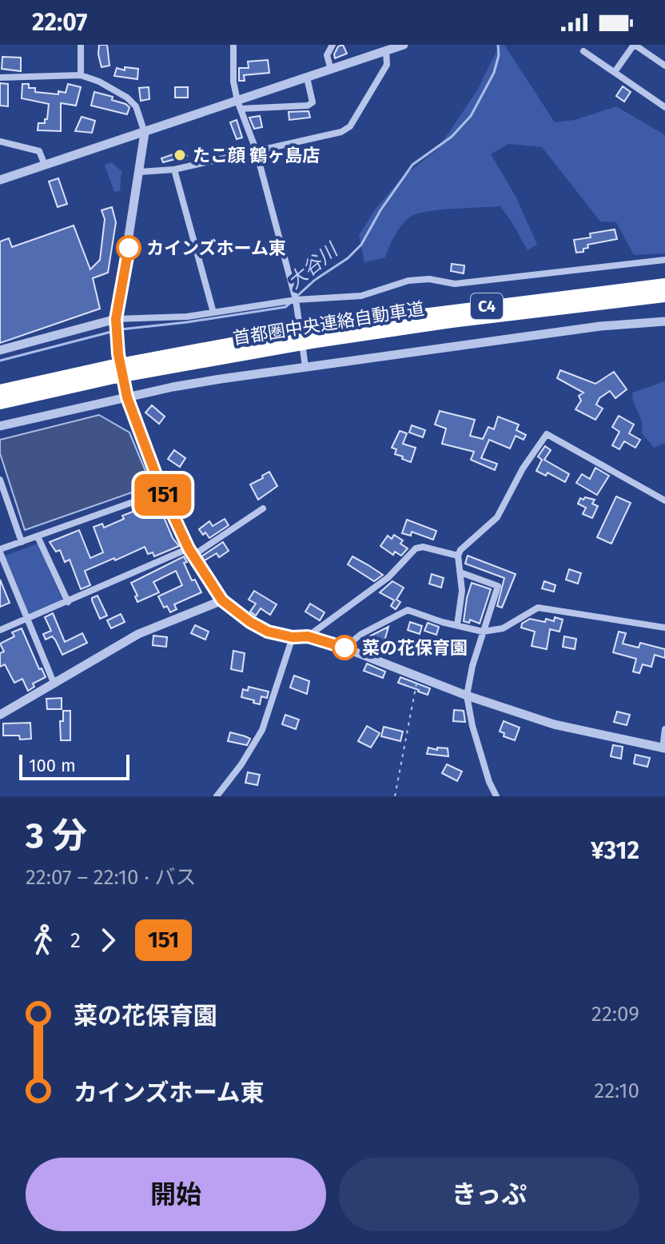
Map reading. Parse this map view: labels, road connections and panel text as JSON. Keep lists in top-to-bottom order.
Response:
{
  "streets": {
    "highway": ["C4", "首都圏中央連絡自動車道"]
  },
  "water": ["大谷川"],
  "places": ["たこ顔 鶴ヶ島店", "カインズホーム東", "菜の花保育園"],
  "lines": ["bus line 151"],
  "scale_bar": "100 m",
  "page": {
    "status": "22:07",
    "on_map": "151",
    "scale": "100 m",
    "heading": ["3 分", "22:07 – 22:10 · バス", "¥312"],
    "legs": ["2", "151"],
    "list": [
      {
        "name": "菜の花保育園",
        "value": "22:09"
      },
      {
        "name": "カインズホーム東",
        "value": "22:10"
      }
    ],
    "buttons": ["開始", "きっぷ"]
  }
}
